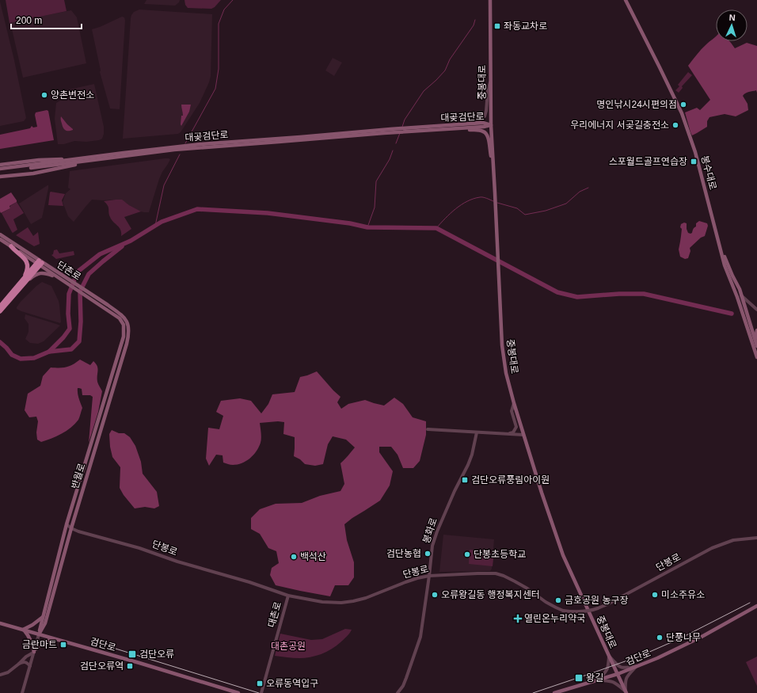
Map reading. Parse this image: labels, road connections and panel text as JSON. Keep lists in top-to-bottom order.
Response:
{
  "streets": {
    "main road": [
      "중봉대로",
      "대곶검단로",
      "봉수대로",
      "단촌로",
      "반월로",
      "검단로"
    ],
    "street": ["봉화로", "단봉로", "대촌로"]
  },
  "crossings": [
    ["중봉대로", "대곶검단로"],
    ["중봉대로", "검단로"],
    ["단촌로", "반월로"],
    ["반월로", "단봉로"],
    ["반월로", "검단로"],
    ["봉화로", "단봉로"],
    ["단봉로", "대촌로"]
  ],
  "parks": ["대촌공원"],
  "places": {
    "transit": [
      "좌동교차로",
      "스포월드골프연습장",
      "검단오류풍림아이원",
      "금란마트",
      "검단오류",
      "검단오류역",
      "왕길",
      "오류동역입구"
    ],
    "other": [
      "양촌변전소",
      "명인낚시24시편의점",
      "우리에너지 서곶길충전소",
      "검단농협",
      "단봉초등학교",
      "백석산",
      "오류왕길동 행정복지센터",
      "미소주유소",
      "금호공원 농구장",
      "단풍나무"
    ],
    "health": ["열린온누리약국"]
  },
  "scale_bar": "200 m",
  "north": "top"
}
